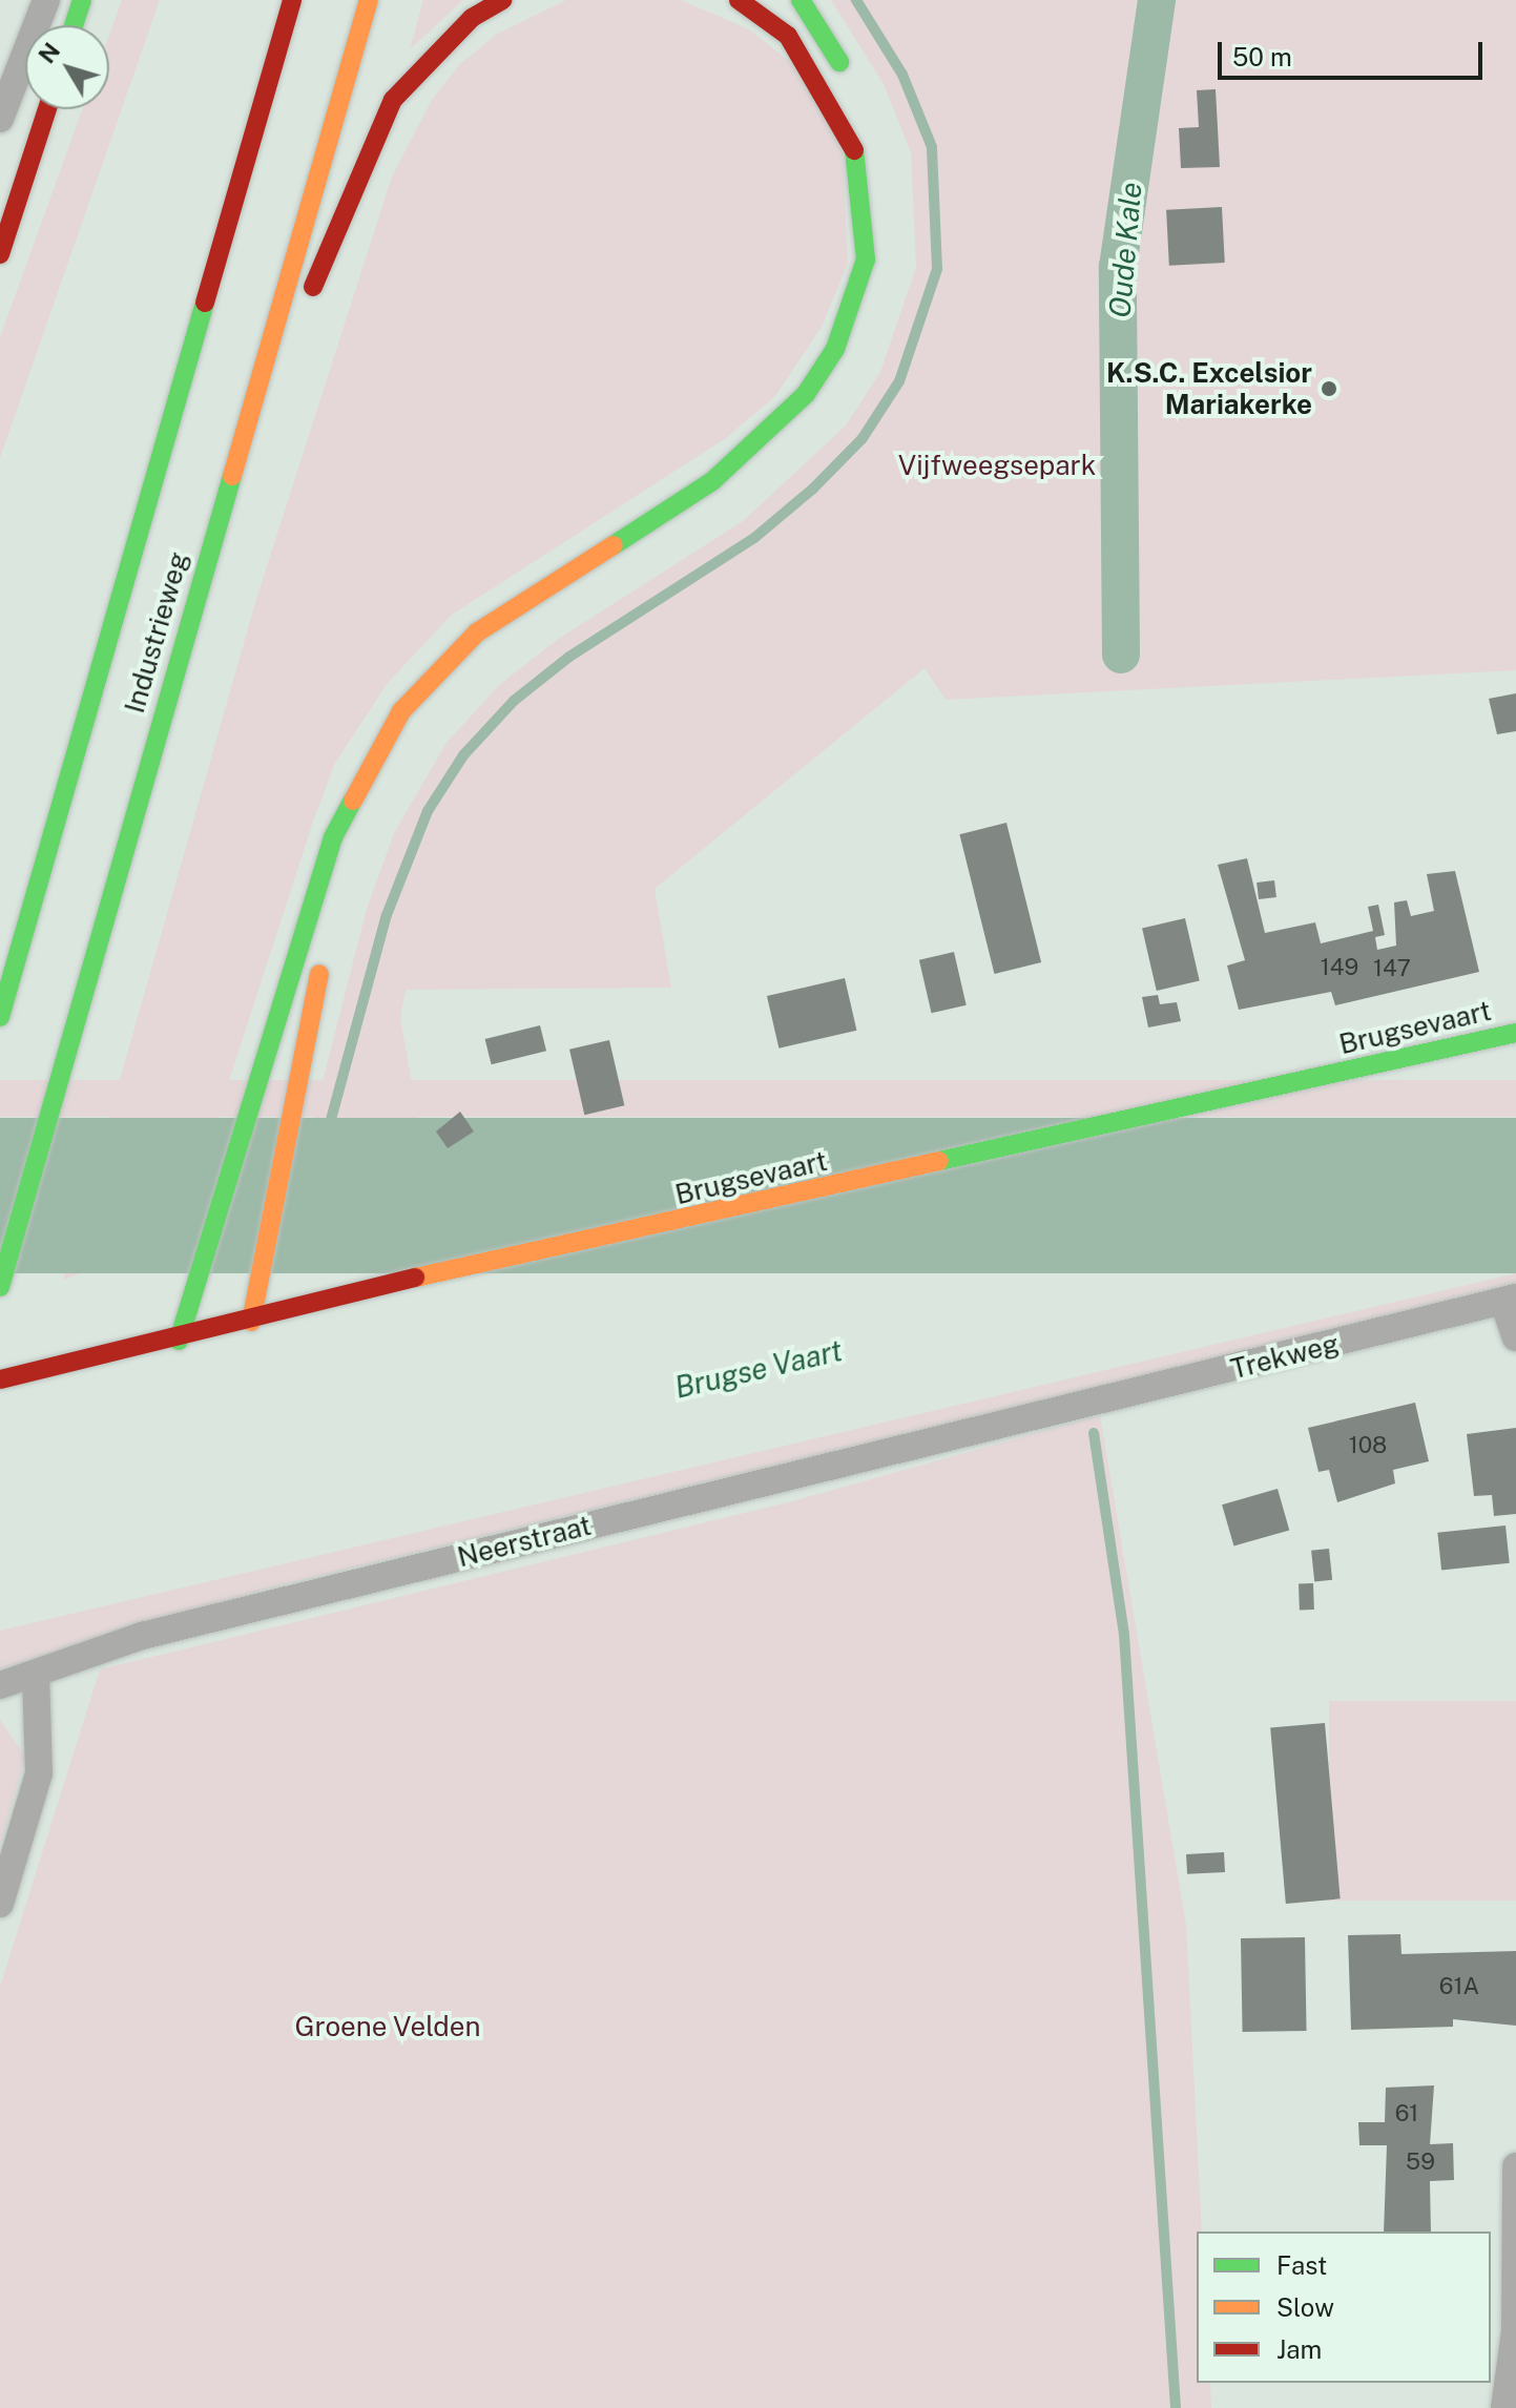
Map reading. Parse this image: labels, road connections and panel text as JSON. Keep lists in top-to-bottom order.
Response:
{
  "streets": {
    "main road": ["Industrieweg", "Brugsevaart"],
    "street": ["Trekweg", "Neerstraat"]
  },
  "crossings": [
    ["Trekweg", "Neerstraat"]
  ],
  "water": ["Oude Kale", "Brugse Vaart"],
  "parks": ["Vijfweegsepark", "Groene Velden"],
  "places": ["K.S.C. Excelsior Mariakerke"],
  "house_numbers": [
    "149",
    "147",
    "108",
    "61A",
    "61",
    "59"
  ],
  "legend": ["Fast", "Slow", "Jam"],
  "scale_bar": "50 m",
  "north": "top left"
}
